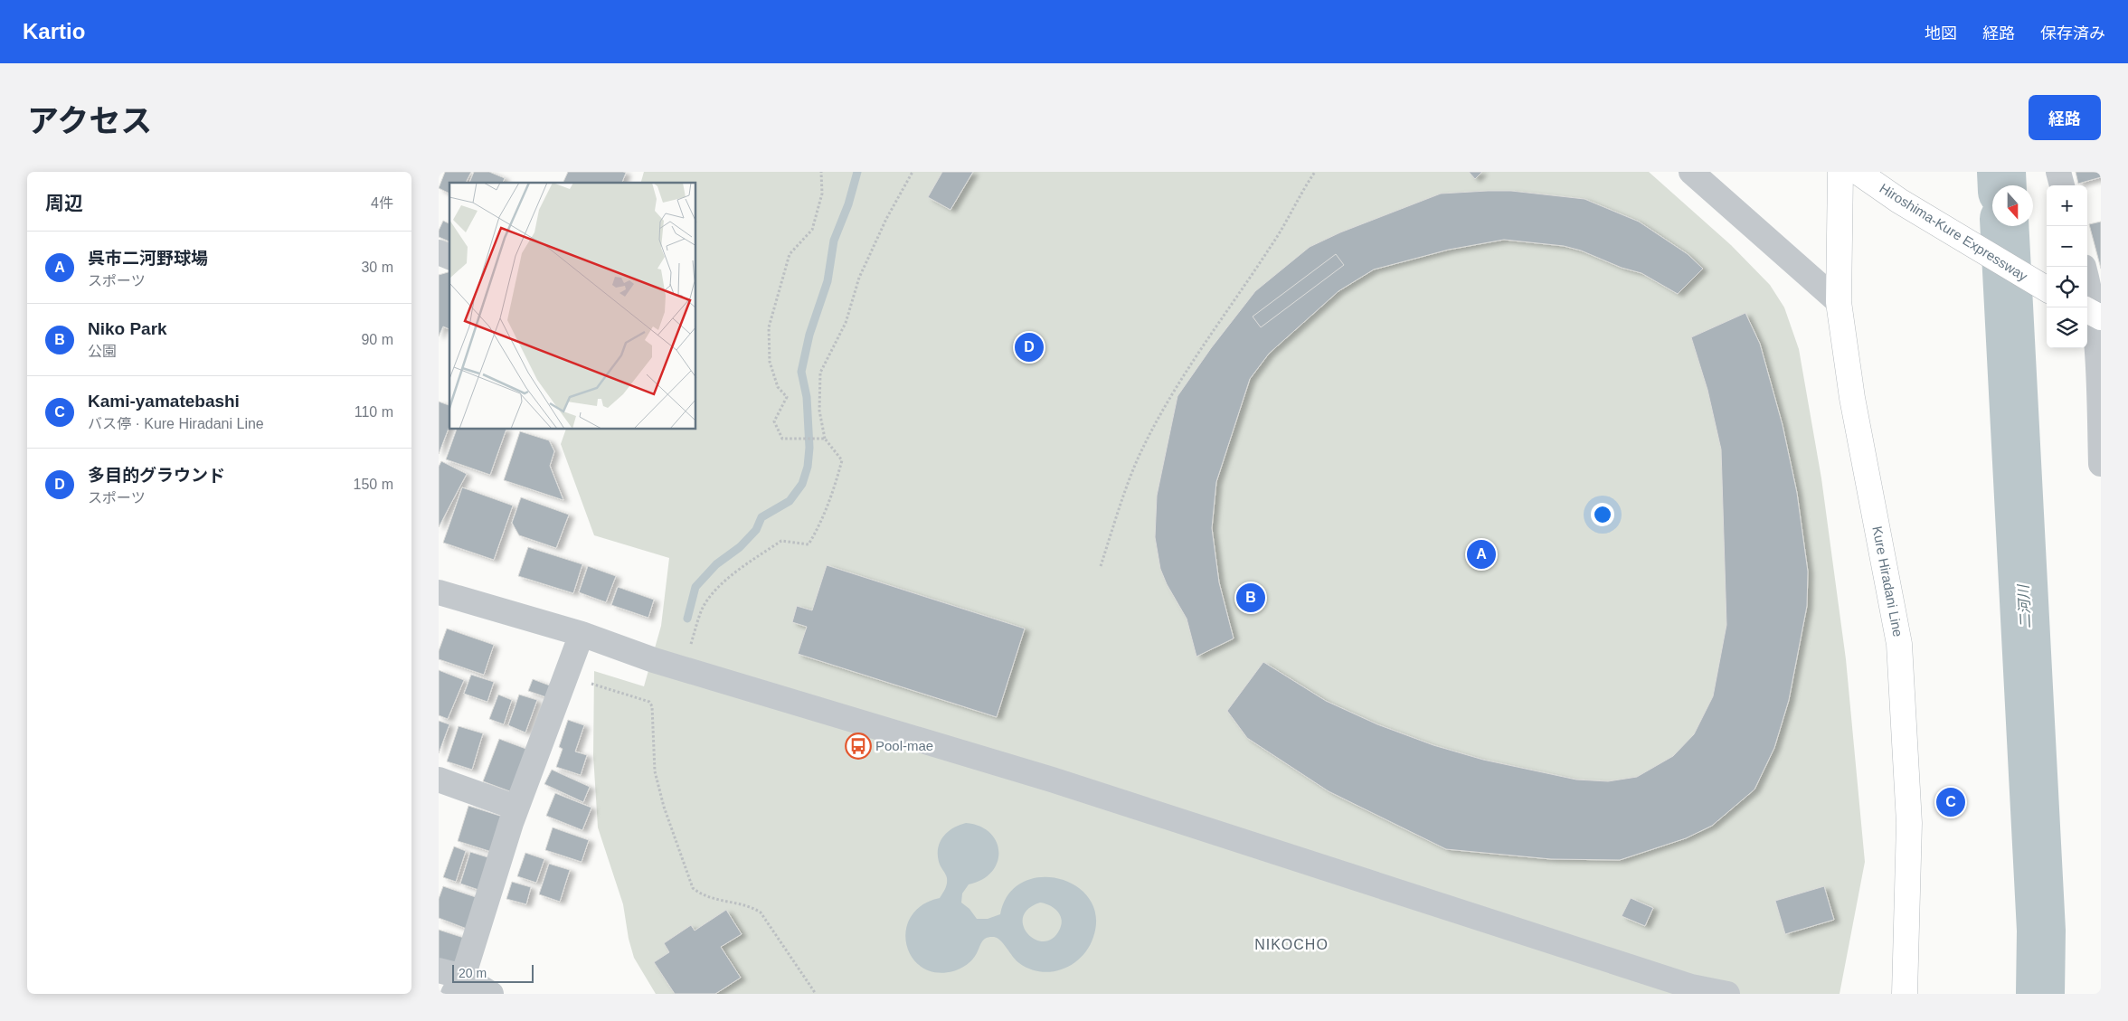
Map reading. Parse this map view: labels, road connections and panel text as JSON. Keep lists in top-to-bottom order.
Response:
{
  "streets": {
    "main road": ["Hiroshima-Kure Expressway", "Kure Hiradani Line"]
  },
  "districts": ["NIKOCHO"],
  "water": ["二河川"],
  "places": {
    "bus stop": ["Pool-mae"]
  },
  "scale_bar": "20 m",
  "north": "bottom",
  "page": {
    "header": "Kartio",
    "nav": ["地図", "経路", "保存済み"],
    "title": "アクセス",
    "buttons": "経路",
    "heading": ["周辺", "4件"],
    "map_buttons": ["+", "−"],
    "list": [
      {
        "mark": "A",
        "name": "呉市二河野球場",
        "note": "スポーツ",
        "value": "30 m"
      },
      {
        "mark": "B",
        "name": "Niko Park",
        "note": "公園",
        "value": "90 m"
      },
      {
        "mark": "C",
        "name": "Kami-yamatebashi",
        "note": "バス停 · Kure Hiradani Line",
        "value": "110 m"
      },
      {
        "mark": "D",
        "name": "多目的グラウンド",
        "note": "スポーツ",
        "value": "150 m"
      }
    ],
    "pins": [
      "D",
      "A",
      "B",
      "C"
    ],
    "scale": "20 m"
  }
}
